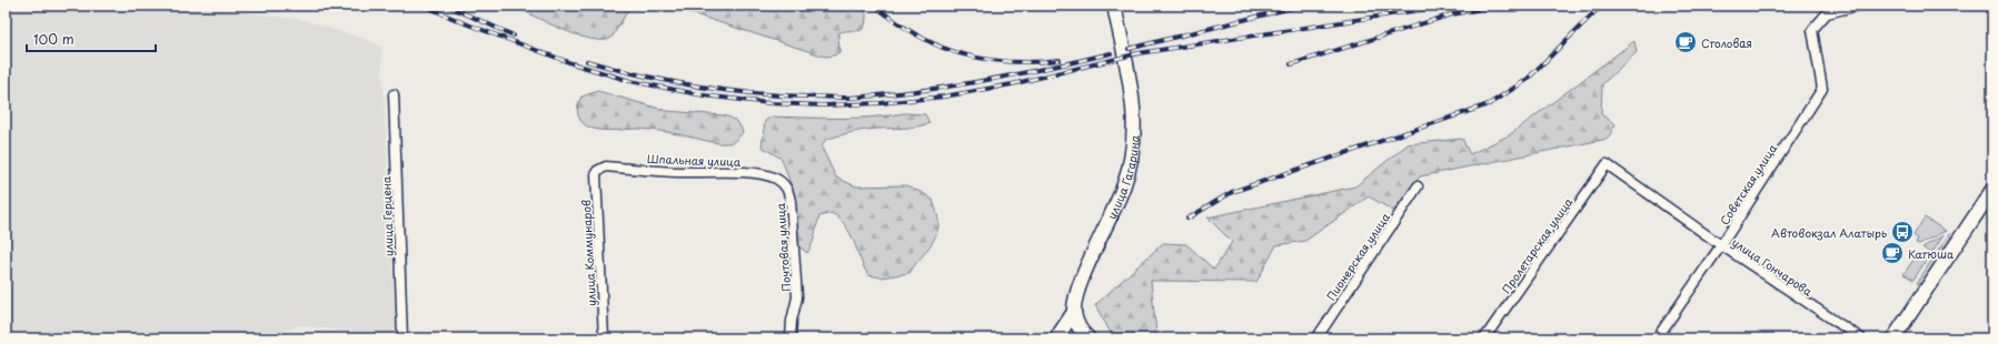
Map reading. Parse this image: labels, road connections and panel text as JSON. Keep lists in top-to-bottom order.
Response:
{
  "streets": {
    "main road": ["улица Гагарина"],
    "street": [
      "Шпальная улица",
      "Советская улица",
      "улица Герцена",
      "Пролетарская улица",
      "Почтовая улица",
      "улица Коммунаров",
      "Пионерская улица",
      "улица Гончарова"
    ]
  },
  "crossings": [
    ["Шпальная улица", "Почтовая улица"],
    ["Шпальная улица", "улица Коммунаров"],
    ["Советская улица", "улица Гончарова"],
    ["Пролетарская улица", "улица Гончарова"]
  ],
  "places": {
    "cafe": ["Столовая", "Катюша"],
    "bus stop": ["Автовокзал Алатырь"]
  },
  "scale_bar": "100 m"
}
